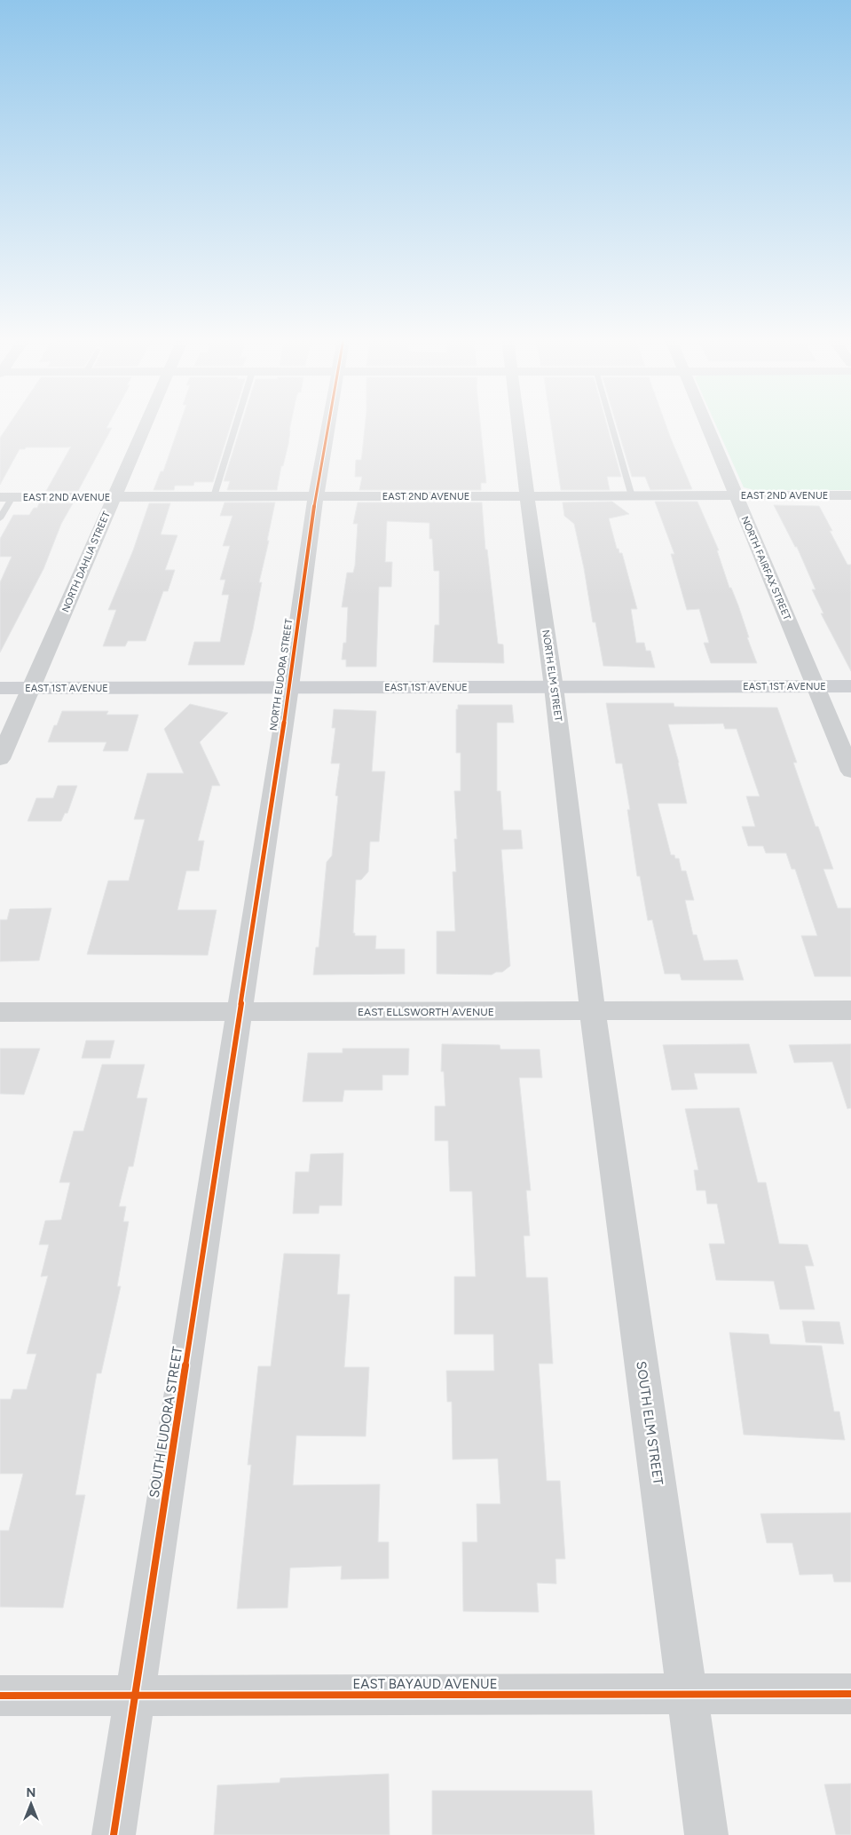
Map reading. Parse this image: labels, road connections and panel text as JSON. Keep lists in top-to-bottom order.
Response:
{
  "streets": {
    "street": [
      "EAST 2ND AVENUE",
      "NORTH DAHLIA STREET",
      "NORTH FAIRFAX STREET",
      "NORTH EUDORA STREET",
      "NORTH ELM STREET",
      "EAST 1ST AVENUE",
      "EAST ELLSWORTH AVENUE",
      "SOUTH EUDORA STREET",
      "SOUTH ELM STREET",
      "EAST BAYAUD AVENUE"
    ]
  },
  "crossings": [
    ["EAST 2ND AVENUE", "NORTH DAHLIA STREET"],
    ["EAST 2ND AVENUE", "NORTH FAIRFAX STREET"],
    ["EAST 2ND AVENUE", "NORTH EUDORA STREET"],
    ["EAST 2ND AVENUE", "NORTH ELM STREET"],
    ["NORTH DAHLIA STREET", "EAST 1ST AVENUE"],
    ["NORTH FAIRFAX STREET", "EAST 1ST AVENUE"],
    ["NORTH EUDORA STREET", "EAST 1ST AVENUE"],
    ["NORTH EUDORA STREET", "EAST ELLSWORTH AVENUE"],
    ["NORTH EUDORA STREET", "SOUTH EUDORA STREET"],
    ["NORTH ELM STREET", "EAST 1ST AVENUE"],
    ["NORTH ELM STREET", "EAST ELLSWORTH AVENUE"],
    ["NORTH ELM STREET", "SOUTH ELM STREET"],
    ["EAST ELLSWORTH AVENUE", "SOUTH EUDORA STREET"],
    ["EAST ELLSWORTH AVENUE", "SOUTH ELM STREET"],
    ["SOUTH EUDORA STREET", "EAST BAYAUD AVENUE"],
    ["SOUTH ELM STREET", "EAST BAYAUD AVENUE"]
  ],
  "north": "top"
}
